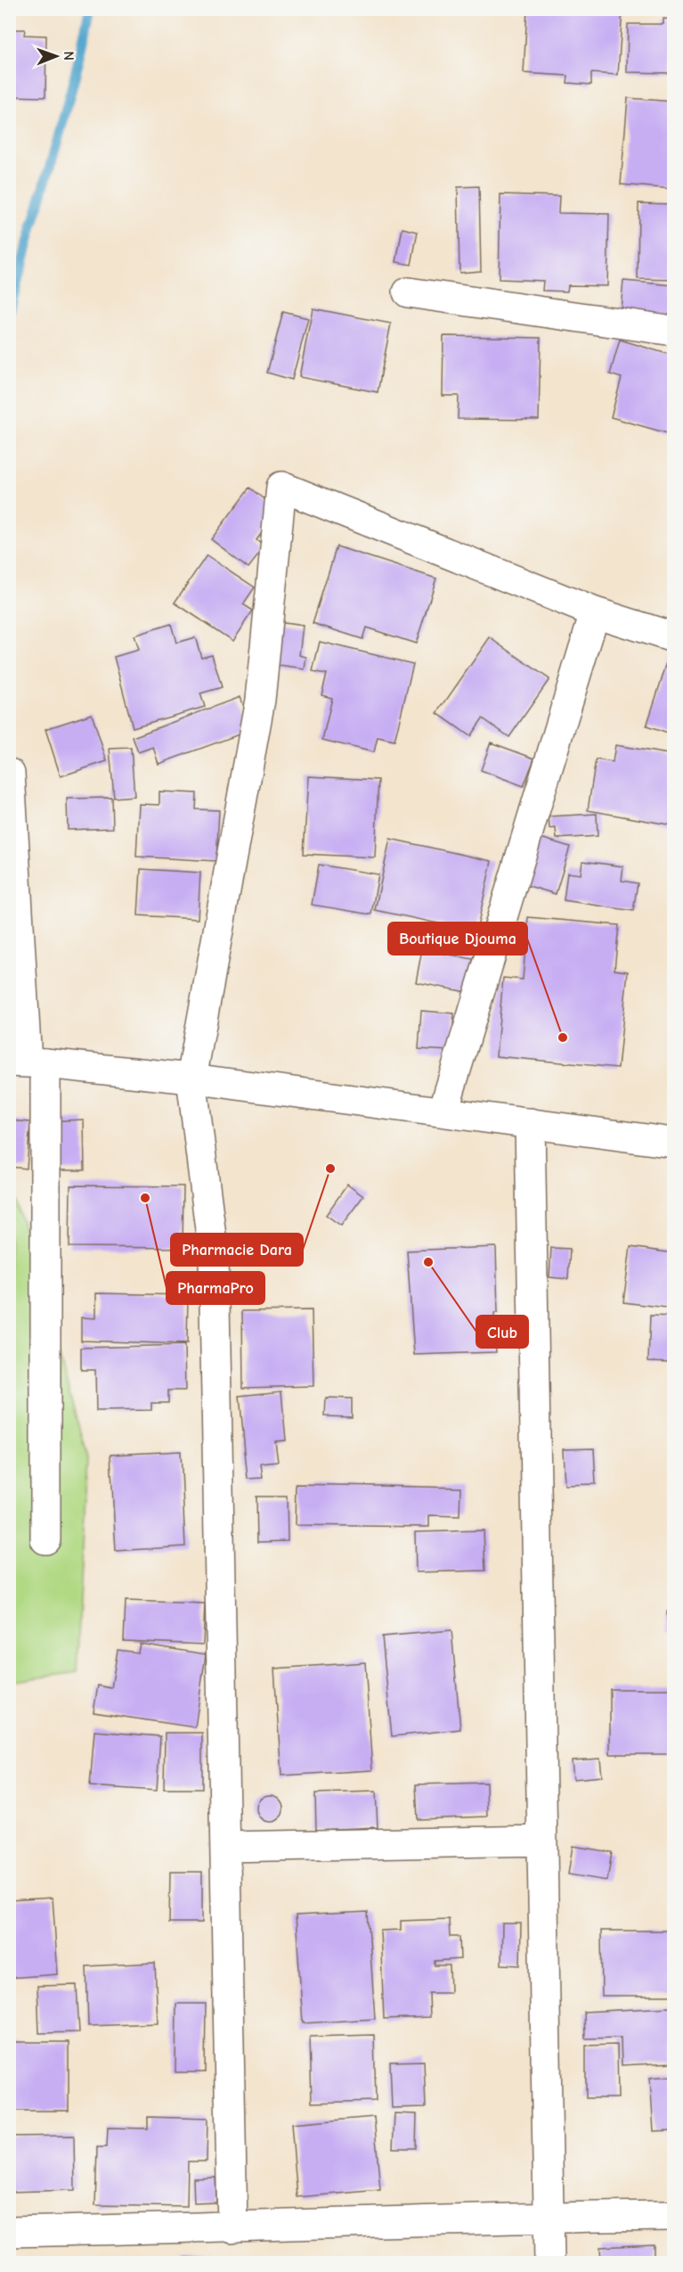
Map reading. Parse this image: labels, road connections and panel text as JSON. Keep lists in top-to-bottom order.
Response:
{
  "places": [
    "Boutique Djouma",
    "Pharmacie Dara",
    "PharmaPro",
    "Club"
  ],
  "north": "right"
}
